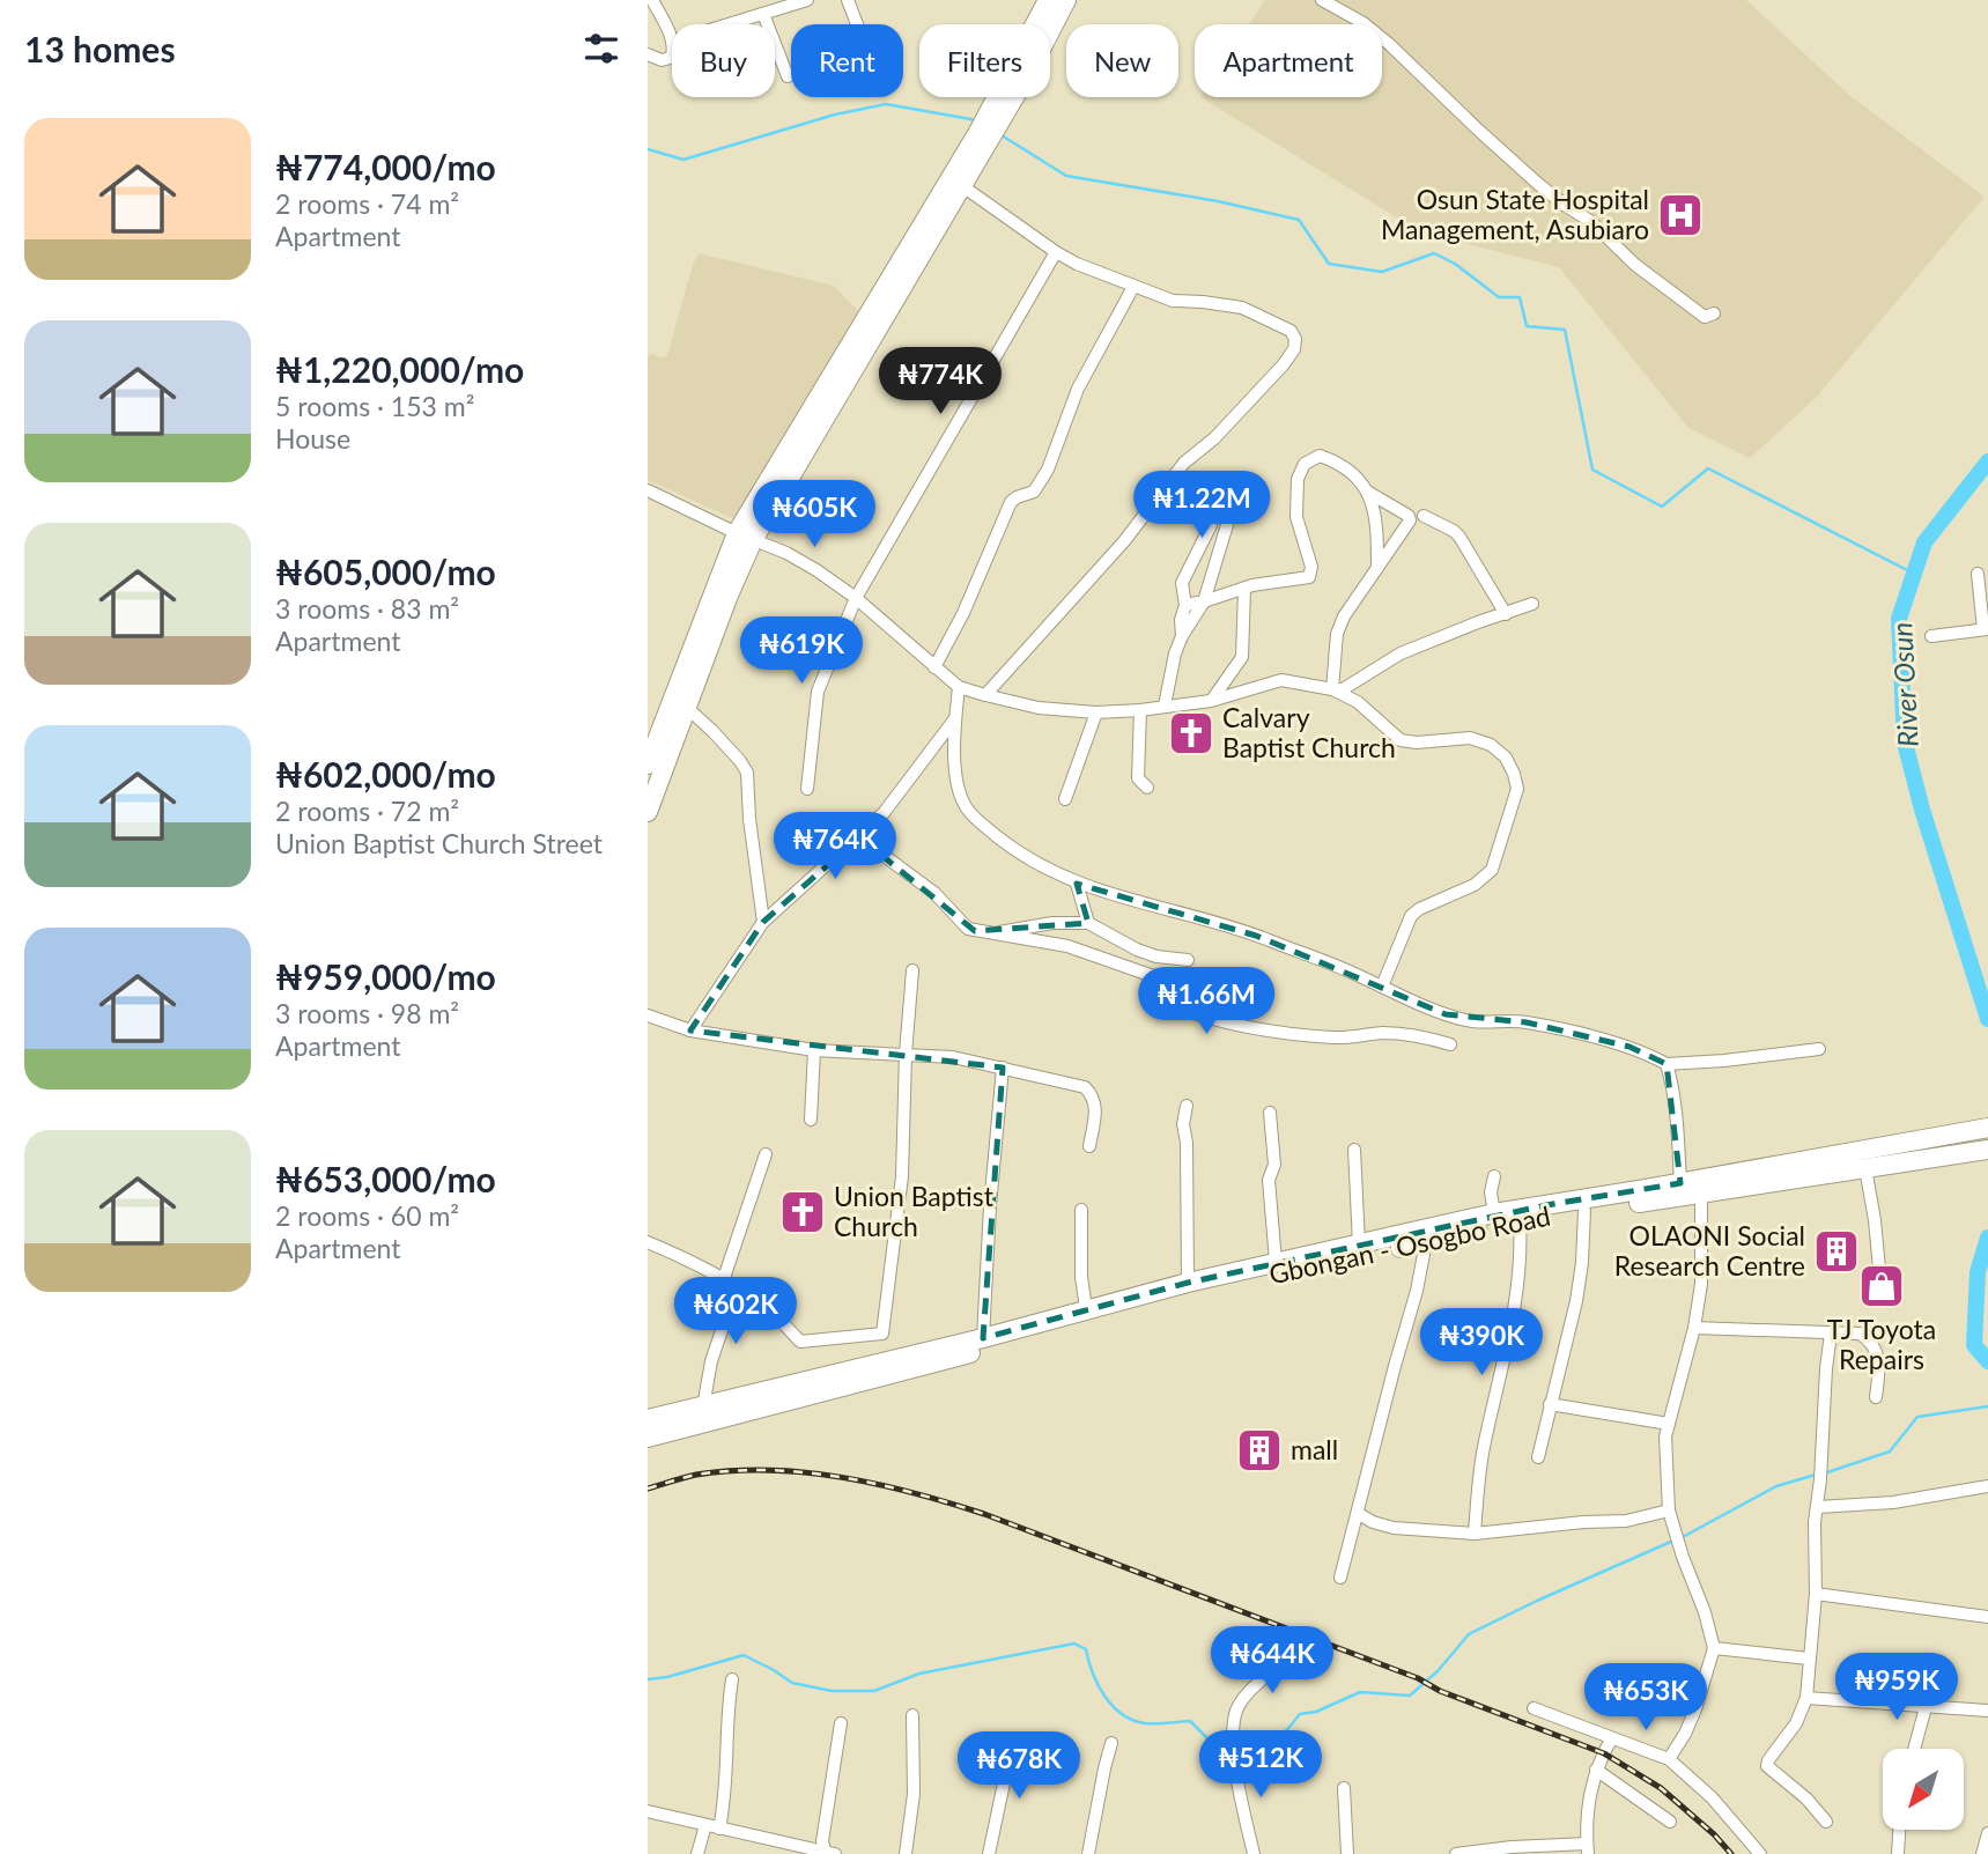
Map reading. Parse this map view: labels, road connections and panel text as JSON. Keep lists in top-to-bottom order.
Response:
{
  "streets": {
    "main road": ["Gbongan - Osogbo Road"]
  },
  "water": ["River Osun"],
  "places": {
    "hospital": ["Osun State Hospital Management, Asubiaro"],
    "church": ["Calvary Baptist Church", "Union Baptist Church"],
    "building": ["OLAONI Social Research Centre", "mall"],
    "shop": ["TJ Toyota Repairs"]
  },
  "north": "bottom left",
  "page": {
    "heading": "13 homes",
    "chip": [
      "Buy",
      "Rent",
      "Filters",
      "New",
      "Apartment"
    ],
    "list": [
      {
        "name": "₦774,000/mo",
        "note": "2 rooms · 74 m² · Apartment"
      },
      {
        "name": "₦1,220,000/mo",
        "note": "5 rooms · 153 m² · House"
      },
      {
        "name": "₦605,000/mo",
        "note": "3 rooms · 83 m² · Apartment"
      },
      {
        "name": "₦602,000/mo",
        "note": "2 rooms · 72 m² · Union Baptist Church Street"
      },
      {
        "name": "₦959,000/mo",
        "note": "3 rooms · 98 m² · Apartment"
      },
      {
        "name": "₦653,000/mo",
        "note": "2 rooms · 60 m² · Apartment"
      }
    ],
    "price": [
      "₦774K",
      "₦1.22M",
      "₦605K",
      "₦619K",
      "₦764K",
      "₦1.66M",
      "₦602K",
      "₦390K",
      "₦644K",
      "₦959K",
      "₦653K",
      "₦512K",
      "₦678K"
    ]
  }
}
